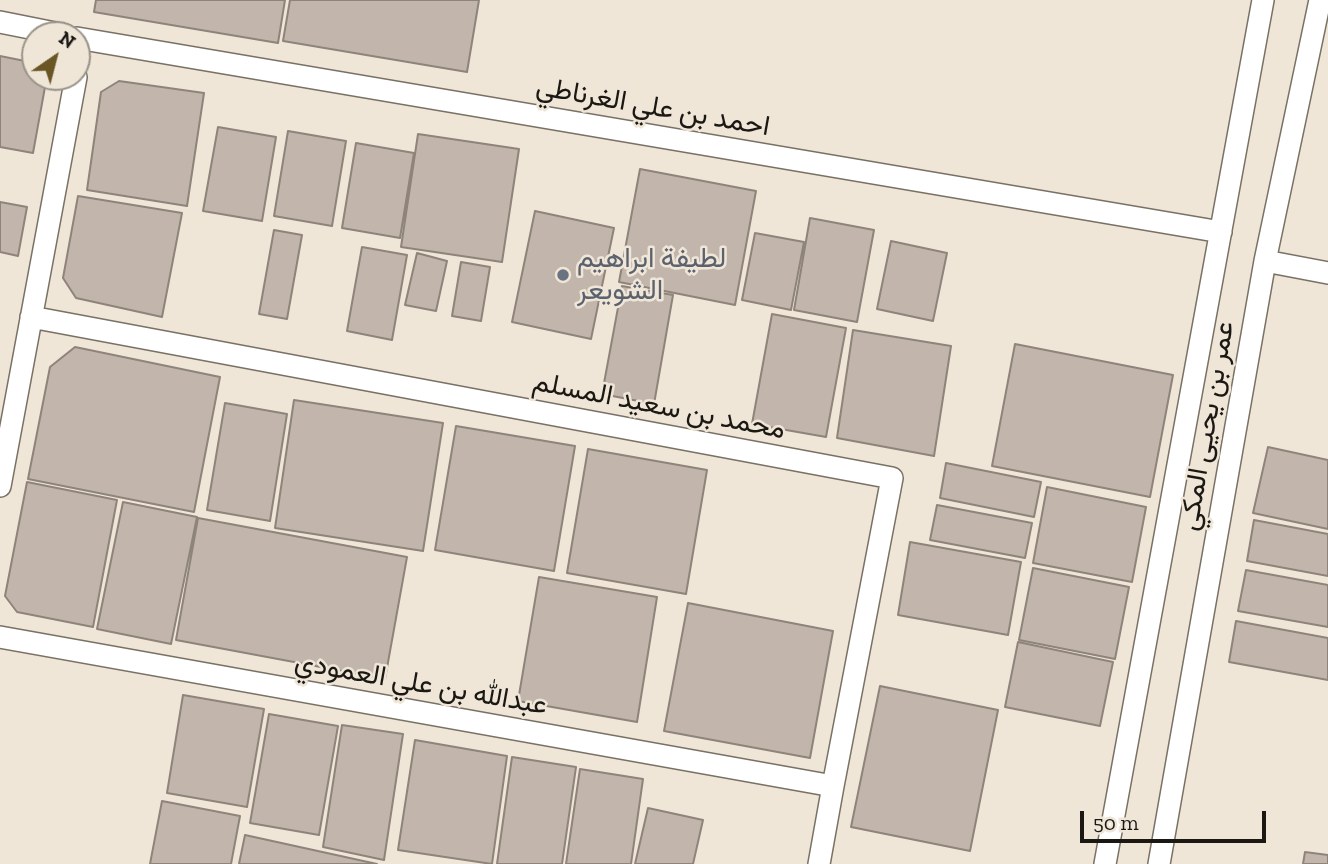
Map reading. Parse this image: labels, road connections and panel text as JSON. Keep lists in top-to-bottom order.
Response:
{
  "streets": {
    "street": [
      "احمد بن علي الغرناطي",
      "محمد بن سعيد المسلم",
      "عمر بن يحيى المكي",
      "عبدالله بن علي العمودي"
    ]
  },
  "crossings": [
    ["احمد بن علي الغرناطي", "عمر بن يحيى المكي"],
    ["محمد بن سعيد المسلم", "عبدالله بن علي العمودي"]
  ],
  "places": ["لطيفة ابراهيم الشويعر"],
  "scale_bar": "50 m",
  "north": "top right"
}
